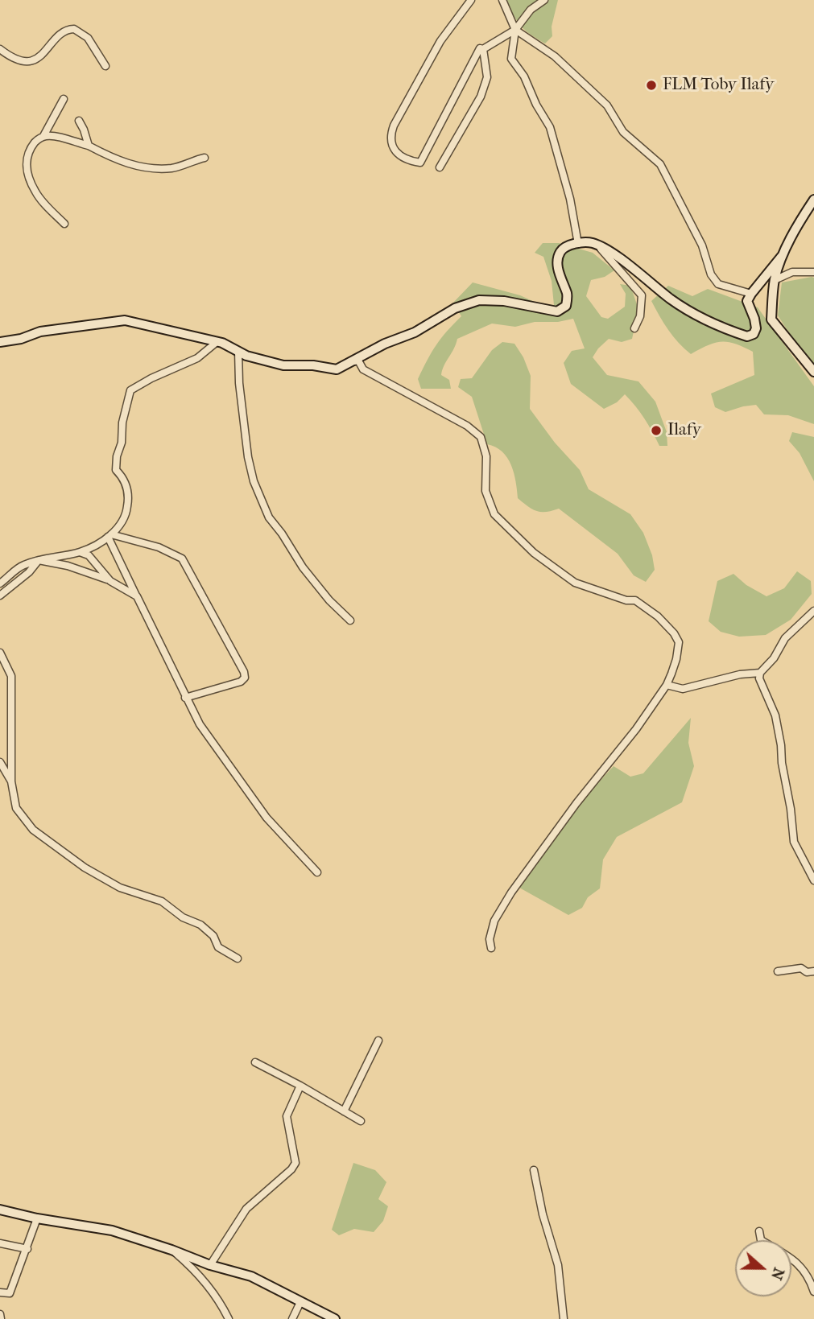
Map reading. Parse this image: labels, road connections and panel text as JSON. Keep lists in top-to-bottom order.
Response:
{
  "places": ["FLM Toby Ilafy", "Ilafy"],
  "north": "right"
}
